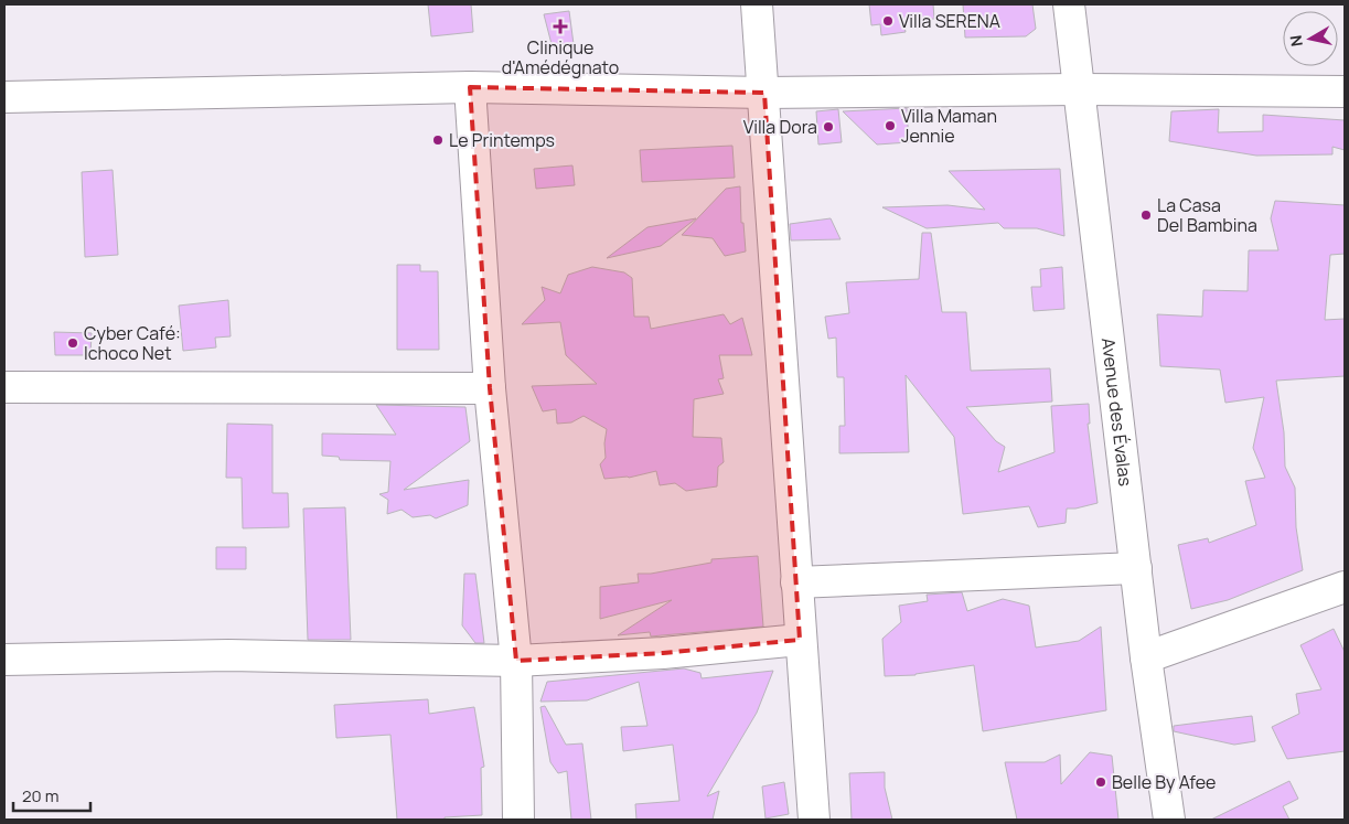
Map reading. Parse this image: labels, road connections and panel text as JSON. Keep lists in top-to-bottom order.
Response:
{
  "streets": {
    "street": ["Avenue des Évalas"]
  },
  "places": {
    "other": [
      "Villa SERENA",
      "Villa Maman Jennie",
      "Villa Dora",
      "Le Printemps",
      "La Casa Del Bambina",
      "Cyber Café: Ichoco Net",
      "Belle By Afee"
    ],
    "health": ["Clinique d'Amédégnato"]
  },
  "scale_bar": "20 m",
  "north": "left"
}
